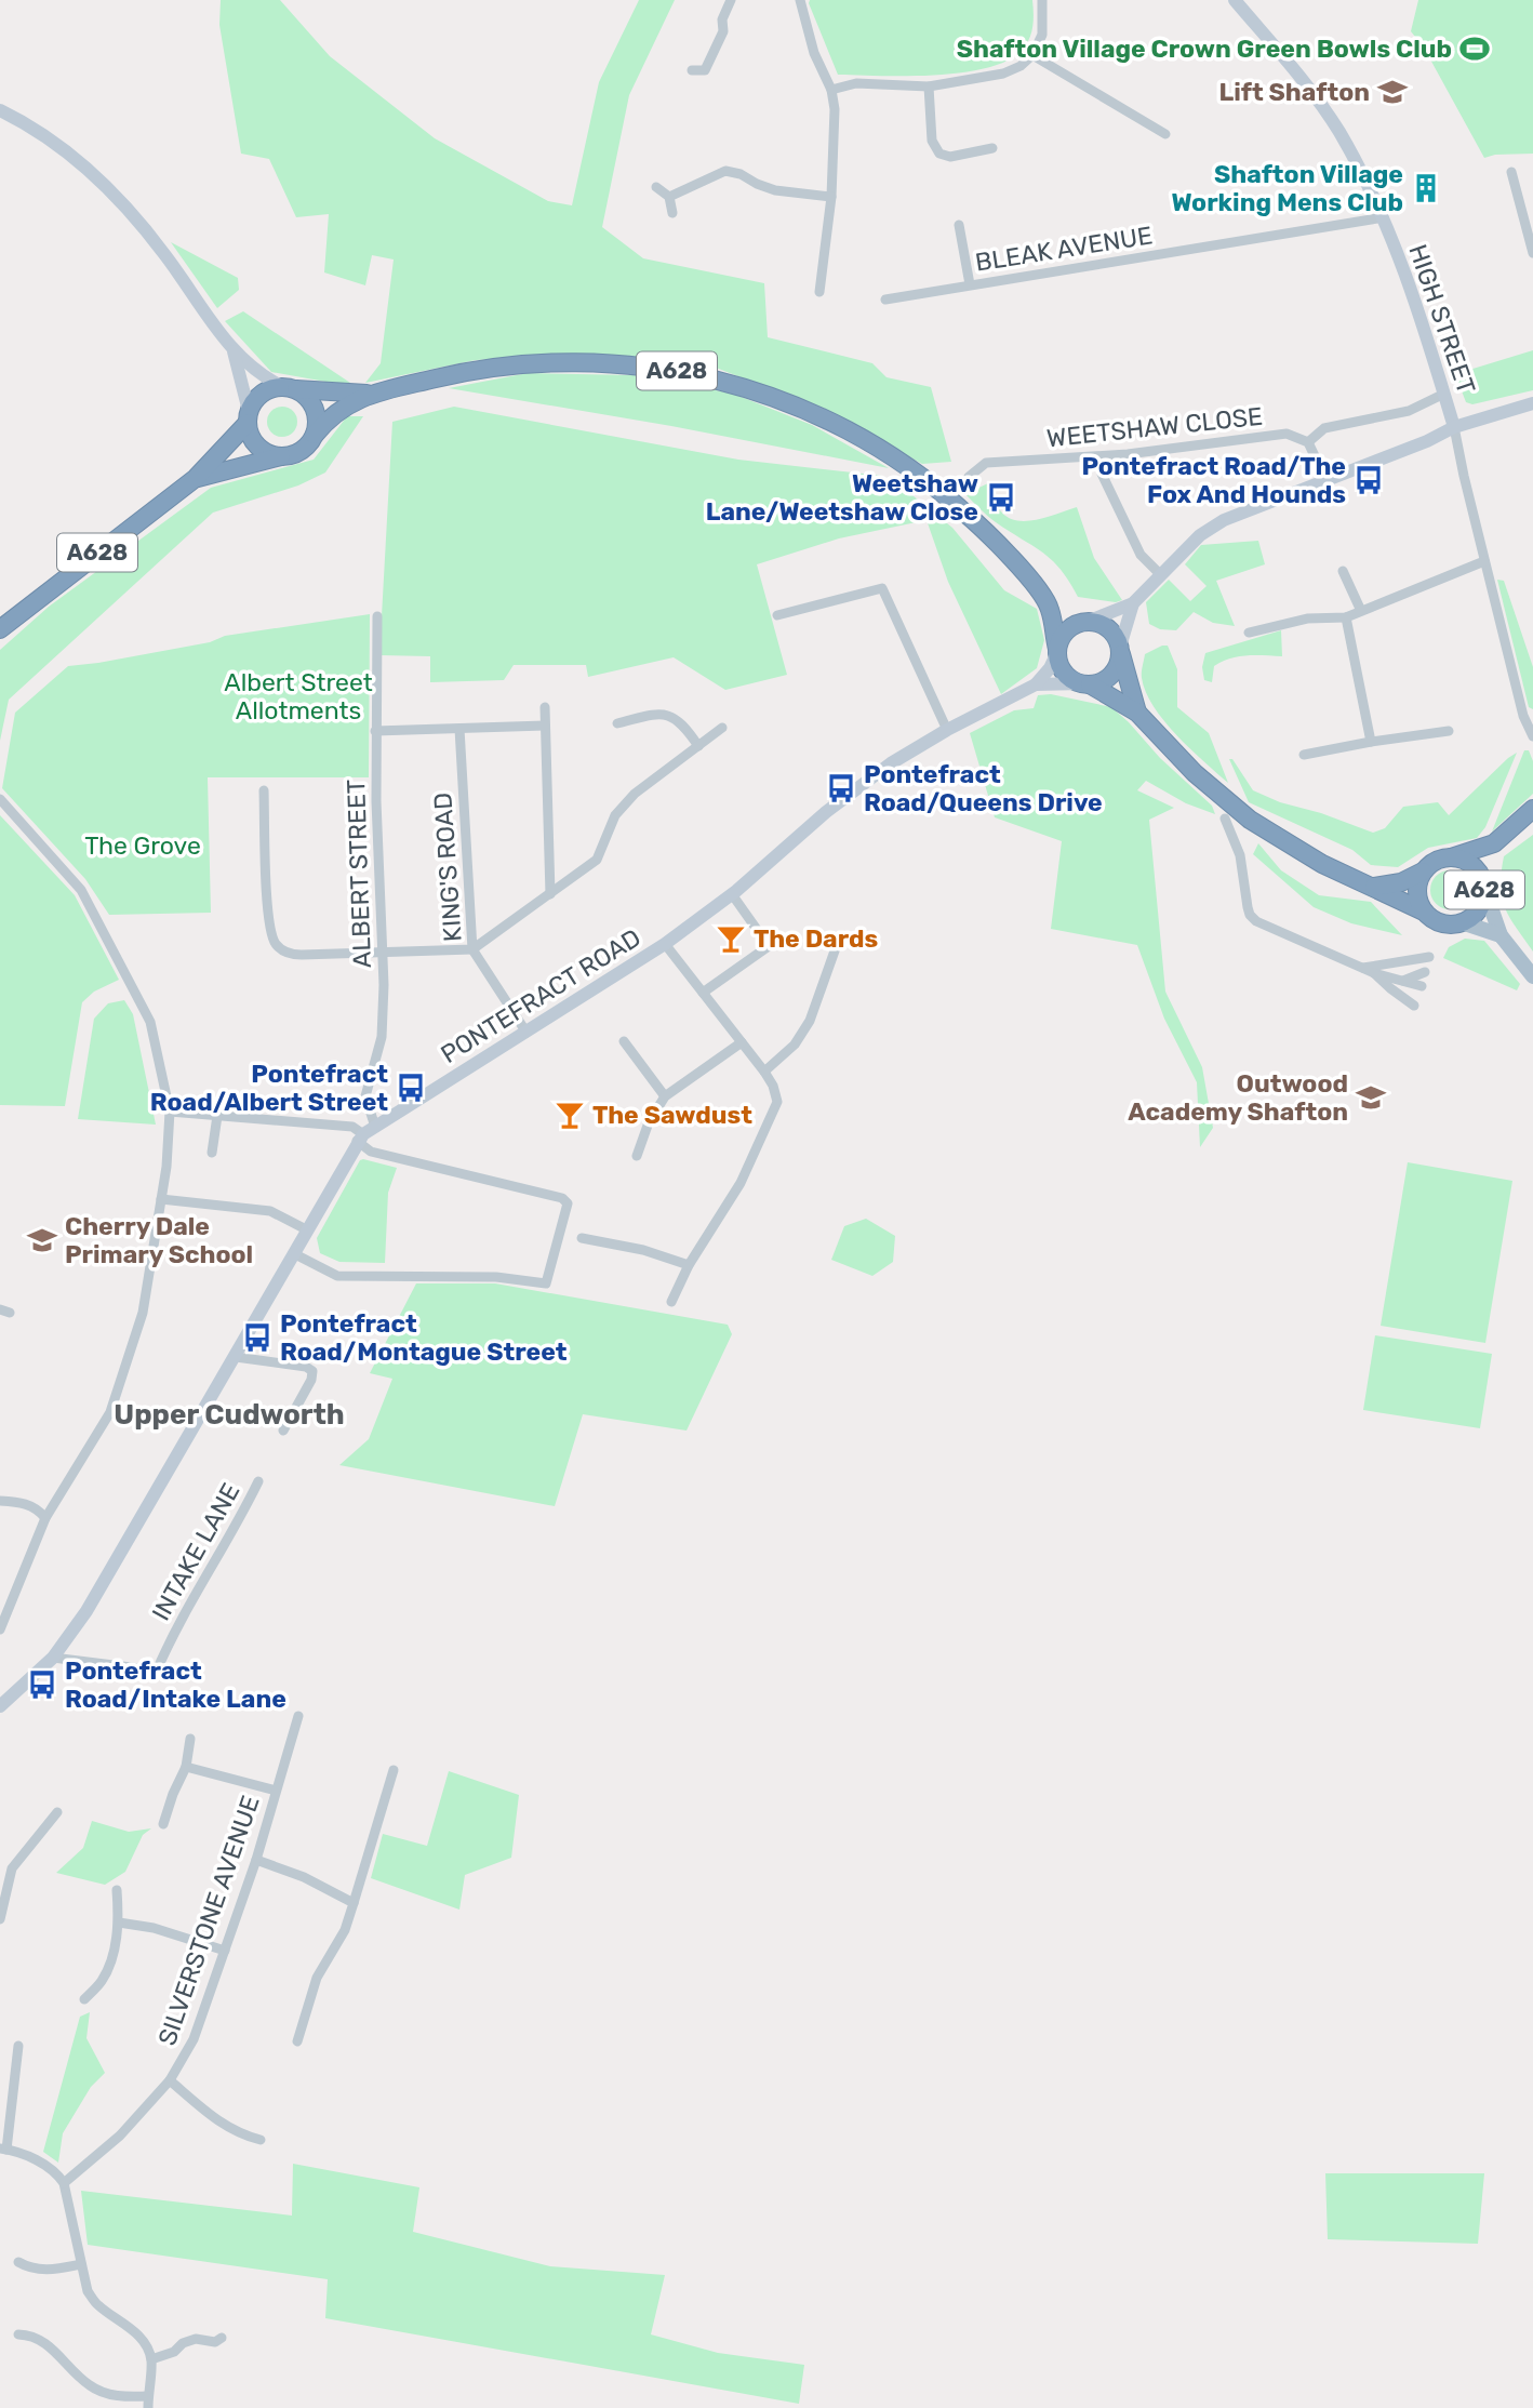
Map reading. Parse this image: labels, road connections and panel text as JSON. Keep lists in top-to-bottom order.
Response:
{
  "streets": {
    "highway": ["A628"],
    "street": [
      "BLEAK AVENUE",
      "HIGH STREET",
      "WEETSHAW CLOSE",
      "KING'S ROAD",
      "ALBERT STREET",
      "PONTEFRACT ROAD",
      "INTAKE LANE",
      "SILVERSTONE AVENUE"
    ]
  },
  "crossings": [
    ["BLEAK AVENUE", "HIGH STREET"],
    ["A628", "PONTEFRACT ROAD"],
    ["KING'S ROAD", "PONTEFRACT ROAD"],
    ["ALBERT STREET", "PONTEFRACT ROAD"],
    ["PONTEFRACT ROAD", "INTAKE LANE"]
  ],
  "districts": ["Upper Cudworth"],
  "parks": ["Albert Street Allotments", "The Grove"],
  "places": {
    "sports": ["Shafton Village Crown Green Bowls Club"],
    "school or university": ["Lift Shafton", "Outwood Academy Shafton", "Cherry Dale Primary School"],
    "building": ["Shafton Village Working Mens Club"],
    "bus stop": [
      "Pontefract Road/The Fox And Hounds",
      "Weetshaw Lane/Weetshaw Close",
      "Pontefract Road/Queens Drive",
      "Pontefract Road/Albert Street",
      "Pontefract Road/Montague Street",
      "Pontefract Road/Intake Lane"
    ],
    "bar": ["The Dards", "The Sawdust"]
  }
}
